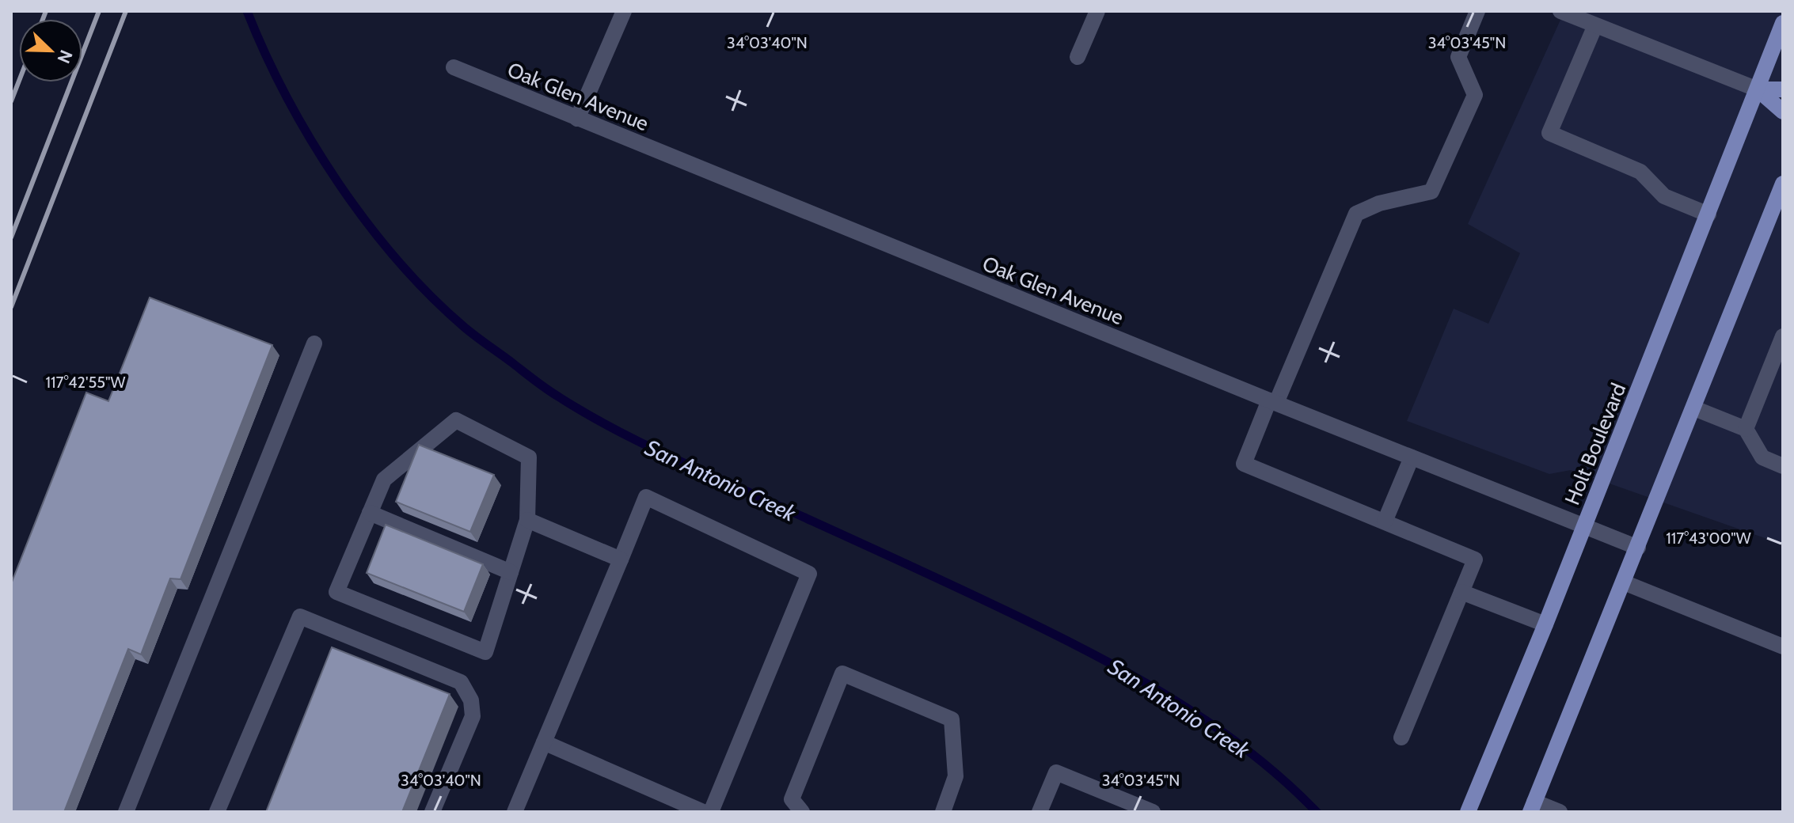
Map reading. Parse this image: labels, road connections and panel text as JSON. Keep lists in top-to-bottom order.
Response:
{
  "streets": {
    "main road": ["Holt Boulevard"],
    "street": ["Oak Glen Avenue"]
  },
  "crossings": [
    ["Oak Glen Avenue", "Holt Boulevard"]
  ],
  "water": ["San Antonio Creek"],
  "north": "bottom right",
  "coordinates": [
    "34°03'40\"N",
    "34°03'45\"N",
    "117°42'55\"W",
    "117°43'00\"W"
  ]
}
